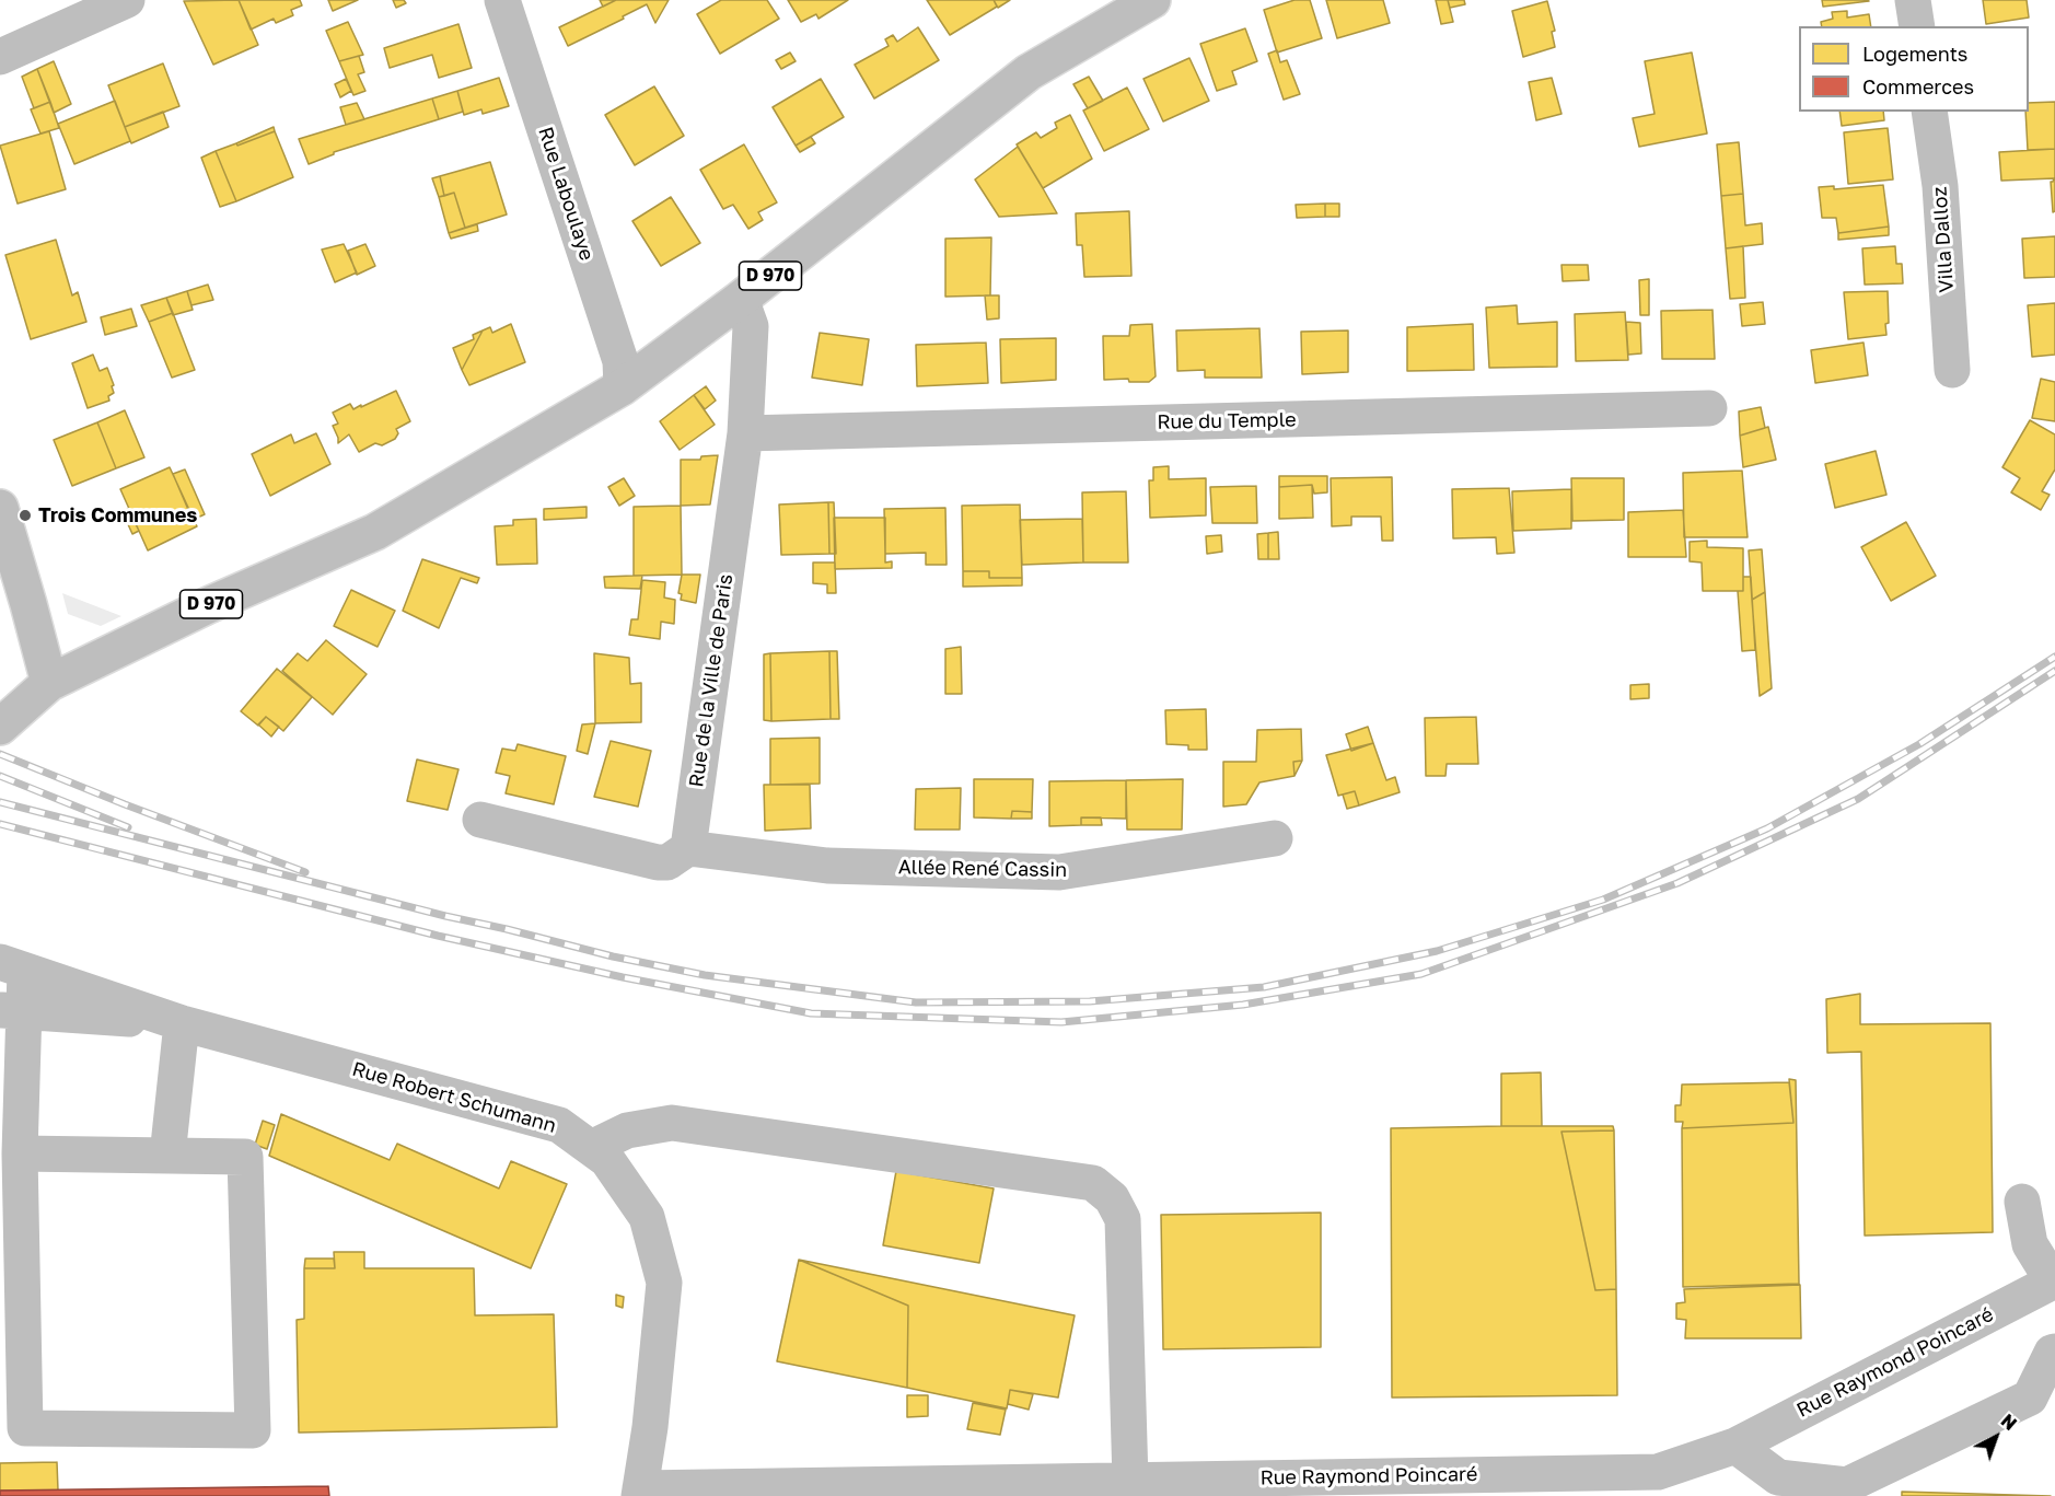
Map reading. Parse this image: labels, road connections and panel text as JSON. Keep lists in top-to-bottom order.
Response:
{
  "streets": {
    "street": [
      "Rue Laboulaye",
      "Villa Dalloz",
      "D 970",
      "Rue du Temple",
      "Rue de la Ville de Paris",
      "Allée René Cassin",
      "Rue Robert Schumann",
      "Rue Raymond Poincaré"
    ]
  },
  "crossings": [
    ["Rue Laboulaye", "D 970"],
    ["D 970", "Rue de la Ville de Paris"],
    ["Rue du Temple", "Rue de la Ville de Paris"],
    ["Rue de la Ville de Paris", "Allée René Cassin"],
    ["Rue Robert Schumann", "Rue Raymond Poincaré"]
  ],
  "places": ["Trois Communes"],
  "legend": ["Logements", "Commerces"],
  "north": "top right"
}
